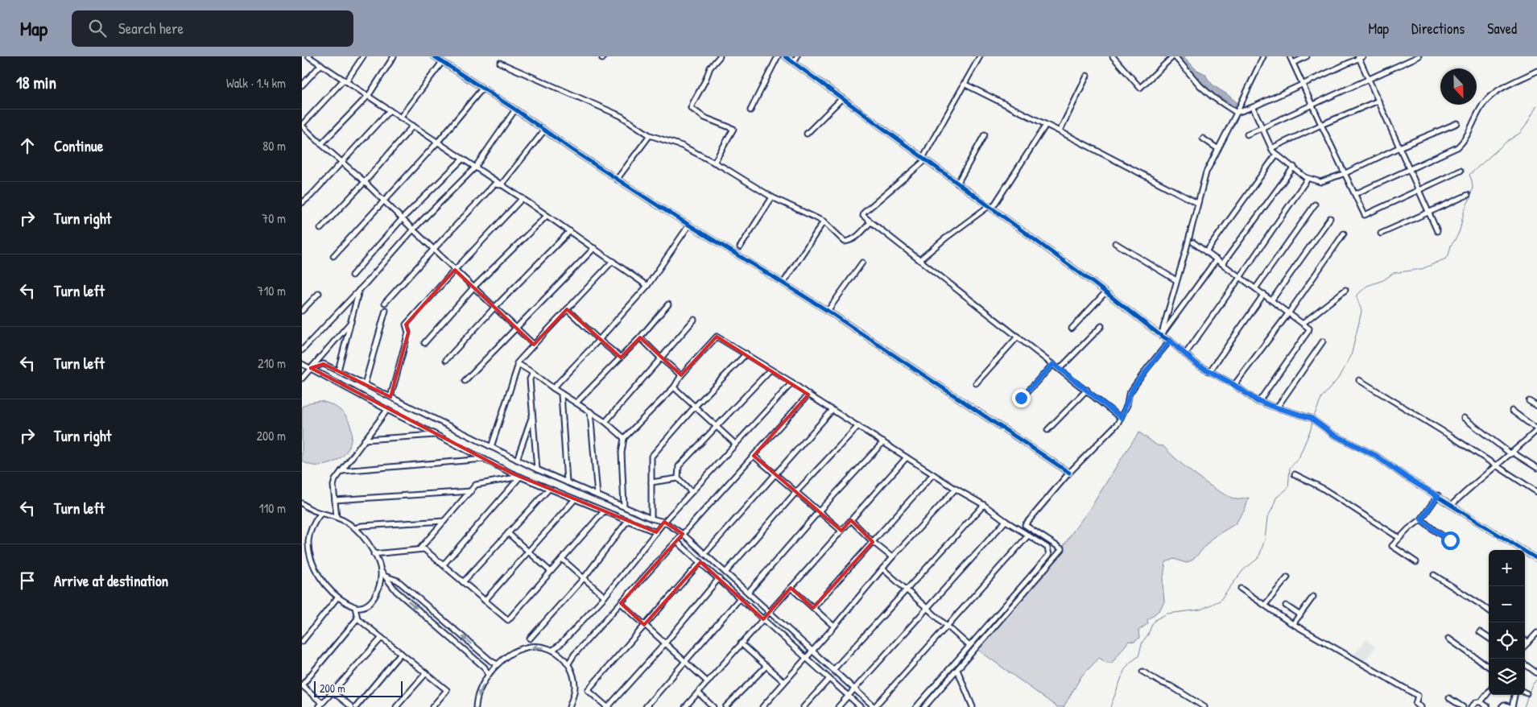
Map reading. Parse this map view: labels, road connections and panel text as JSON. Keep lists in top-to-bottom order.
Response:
{
  "scale_bar": "200 m",
  "north": "bottom",
  "page": {
    "header": "Map",
    "search": "Search here",
    "nav": ["Map", "Directions", "Saved"],
    "heading": ["18 min", "Walk · 1.4 km"],
    "list": [
      ["Continue", "80 m"],
      ["Turn right", "70 m"],
      ["Turn left", "710 m"],
      ["Turn left", "210 m"],
      ["Turn right", "200 m"],
      ["Turn left", "110 m"],
      "Arrive at destination"
    ],
    "map_buttons": ["+", "−"],
    "scale": "200 m"
  }
}
